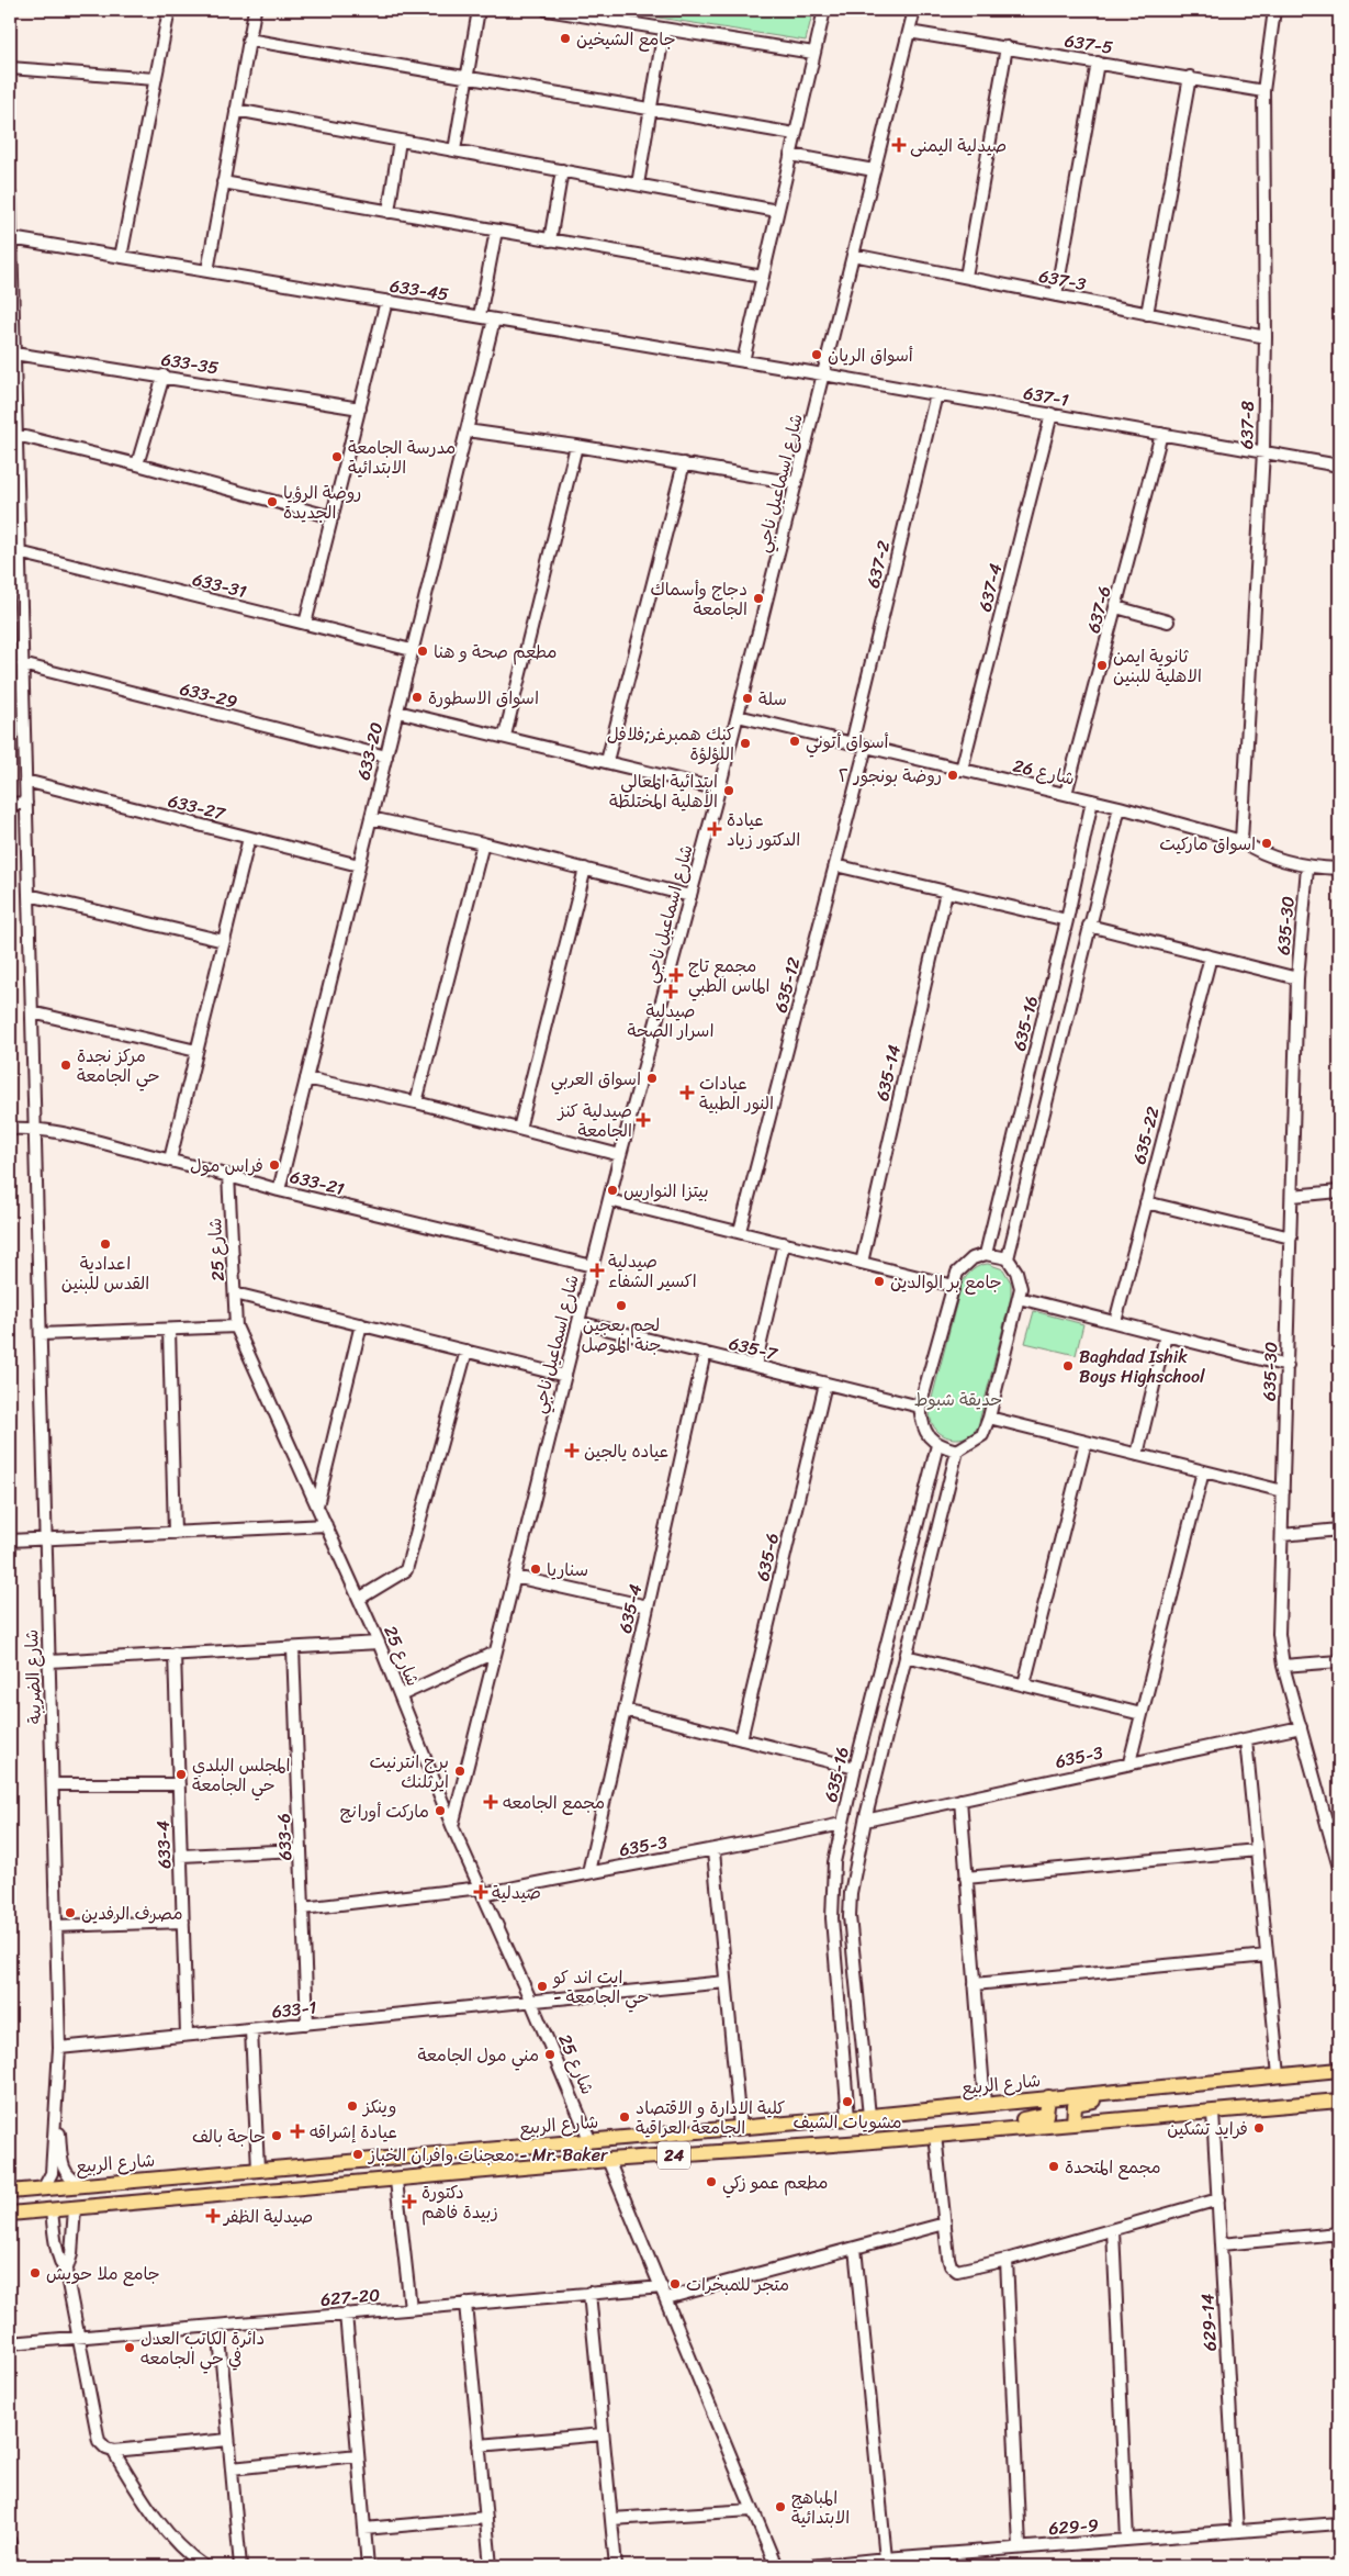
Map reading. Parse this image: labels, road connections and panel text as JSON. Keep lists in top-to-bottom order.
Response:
{
  "streets": {
    "main road": ["شارع الربيع", "24"],
    "street": [
      "637-5",
      "637-3",
      "633-45",
      "633-35",
      "637-1",
      "637-8",
      "شارع اسماعيل ناجي",
      "637-2",
      "633-31",
      "637-4",
      "637-6",
      "633-29",
      "633-20",
      "شارع 26",
      "633-27",
      "635-30",
      "635-12",
      "635-16",
      "635-14",
      "635-22",
      "633-21",
      "شارع 25",
      "635-7",
      "635-6",
      "635-4",
      "شارع الضريبة",
      "635-3",
      "633-6",
      "633-4",
      "633-1",
      "627-20",
      "629-14",
      "629-9"
    ]
  },
  "crossings": [
    ["637-5", "637-8"],
    ["637-5", "شارع اسماعيل ناجي"],
    ["637-3", "637-8"],
    ["637-3", "شارع اسماعيل ناجي"],
    ["633-45", "637-1"],
    ["633-45", "شارع اسماعيل ناجي"],
    ["633-45", "633-20"],
    ["633-45", "شارع الضريبة"],
    ["633-35", "شارع الضريبة"],
    ["637-1", "637-8"],
    ["637-1", "شارع اسماعيل ناجي"],
    ["637-1", "637-2"],
    ["637-1", "637-4"],
    ["637-1", "637-6"],
    ["637-8", "شارع 26"],
    ["شارع اسماعيل ناجي", "شارع 26"],
    ["شارع اسماعيل ناجي", "633-21"],
    ["شارع اسماعيل ناجي", "شارع 25"],
    ["شارع اسماعيل ناجي", "635-7"],
    ["637-2", "شارع 26"],
    ["633-31", "633-20"],
    ["633-31", "شارع الضريبة"],
    ["637-4", "شارع 26"],
    ["637-6", "شارع 26"],
    ["633-29", "633-20"],
    ["633-29", "شارع الضريبة"],
    ["633-20", "633-27"],
    ["633-20", "633-21"],
    ["شارع 26", "635-30"],
    ["شارع 26", "635-12"],
    ["شارع 26", "635-16"],
    ["633-27", "شارع الضريبة"],
    ["635-30", "635-3"],
    ["635-16", "635-3"],
    ["635-16", "شارع الربيع"],
    ["633-21", "شارع 25"],
    ["633-21", "شارع الضريبة"],
    ["شارع 25", "635-3"],
    ["شارع 25", "633-1"],
    ["شارع 25", "شارع الربيع"],
    ["635-7", "635-6"],
    ["635-7", "635-4"],
    ["635-4", "635-3"],
    ["شارع الضريبة", "633-1"],
    ["شارع الضريبة", "شارع الربيع"],
    ["635-3", "633-6"],
    ["633-6", "633-1"],
    ["633-4", "633-1"],
    ["24", "629-14"],
    ["629-14", "629-9"]
  ],
  "parks": ["حديقة شبوط"],
  "places": {
    "other": [
      "جامع الشيخين",
      "أسواق الريان",
      "مدرسة الجامعة الابتدائية",
      "روضة الرؤيا الجديدة",
      "دجاج وأسماك الجامعة",
      "مطعم صحة و هنا",
      "ثانوية ايمن الاهلية للبنين",
      "اسواق الاسطورة",
      "سلة",
      "أسواق أتوني",
      "كنك همبرغر;فلافل اللؤلؤة",
      "روضة بونجور ٢",
      "ابتدائية المعالي الأهلية المختلطة",
      "اسواق ماركيت",
      "مركز نجدة حي الجامعة",
      "اسواق العربي",
      "فراس مول",
      "بيتزا النوارس",
      "اعدادية القدس للبنين",
      "جامع بر الوالدين",
      "لحم بعجين جنة الموصل",
      "Baghdad Ishik Boys Highschool",
      "سناريا",
      "برج انترنيت ايرثلنك",
      "المجلس البلدي حي الجامعة",
      "ماركت أورانج",
      "مصرف الرفدين",
      "ايت اند كو - حي الجامعة",
      "مني مول الجامعة",
      "مشويات الشيف",
      "وينكز",
      "كلية الادارة و الاقتصاد الجامعة العراقية",
      "فرايد تشكين",
      "حاجة بالف",
      "معجنات وافران الخباز - Mr. Baker",
      "مجمع المتحدة",
      "مطعم عمو زكي",
      "جامع ملا حويش",
      "متجر للمبخرات",
      "دائرة الكاتب العدل في حي الجامعه",
      "المباهج الابتدائية"
    ],
    "health": [
      "صيدلية اليمنى",
      "عيادة الدكتور زياد",
      "مجمع تاج الماس الطبي",
      "صيدلية اسرار الصحة",
      "عيادات النور الطبية",
      "صيدلية كنز الجامعة",
      "صيدلية اكسير الشفاء",
      "عياده يالجين",
      "مجمع الجامعه",
      "صيدلية",
      "عيادة إشراقه",
      "دكتورة زبيدة فاهم",
      "صيدلية الظفر"
    ]
  }
}
